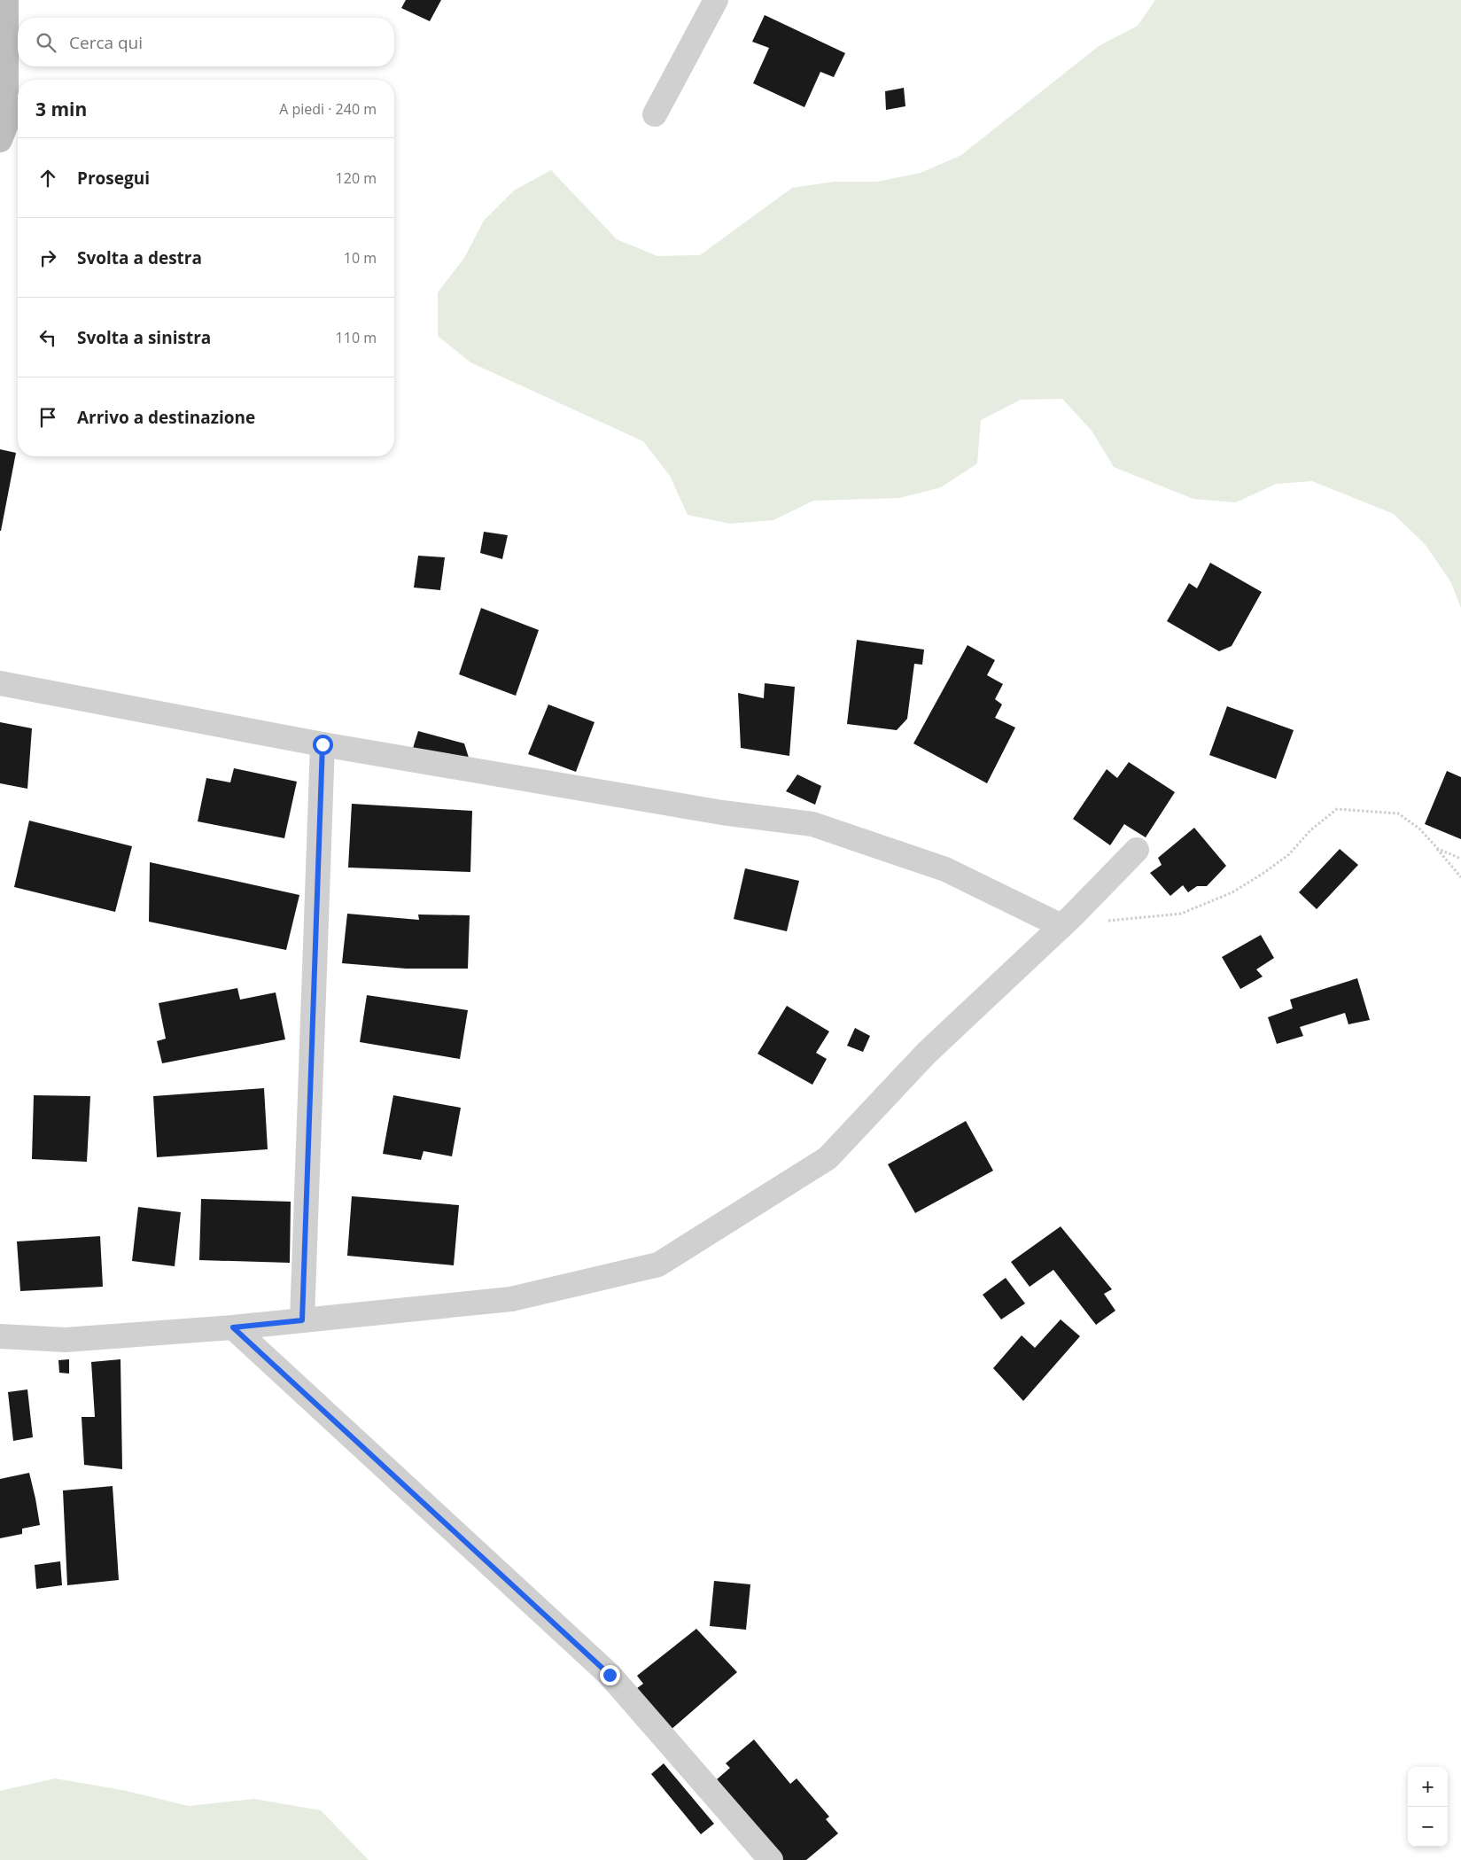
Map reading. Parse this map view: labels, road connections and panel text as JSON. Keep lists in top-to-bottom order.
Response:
{
  "page": {
    "search": "Cerca qui",
    "heading": ["3 min", "A piedi · 240 m"],
    "list": [
      ["Prosegui", "120 m"],
      ["Svolta a destra", "10 m"],
      ["Svolta a sinistra", "110 m"],
      "Arrivo a destinazione"
    ],
    "map_buttons": ["+", "−"]
  }
}
